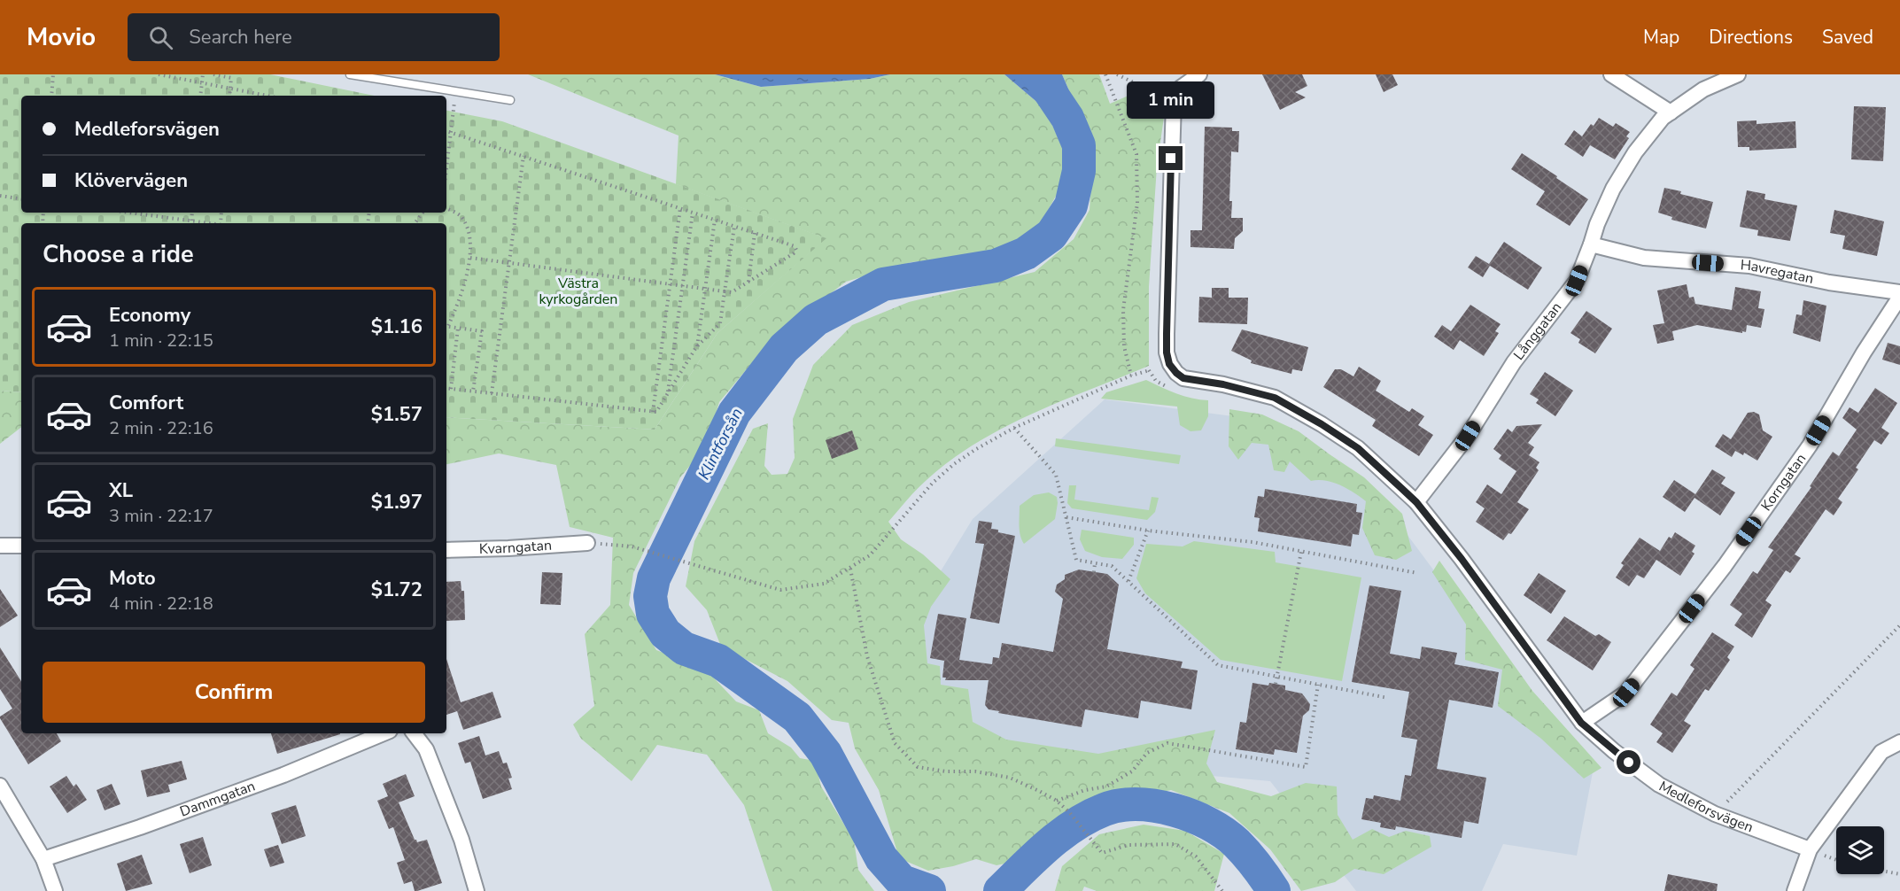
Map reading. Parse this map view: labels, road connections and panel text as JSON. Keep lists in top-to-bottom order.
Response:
{
  "streets": {
    "street": [
      "Havregatan",
      "Långgatan",
      "Korngatan",
      "Kvarngatan",
      "Dammgatan",
      "Medleforsvägen"
    ]
  },
  "crossings": [
    ["Havregatan", "Långgatan"],
    ["Långgatan", "Medleforsvägen"],
    ["Korngatan", "Medleforsvägen"]
  ],
  "water": ["Klintforsån"],
  "parks": ["Västra kyrkogården"],
  "page": {
    "header": "Movio",
    "search": "Search here",
    "nav": ["Map", "Directions", "Saved"],
    "bubble": "1 min",
    "banner": ["Medleforsvägen", "Klövervägen"],
    "heading": "Choose a ride",
    "list": [
      {
        "name": "Economy",
        "note": "1 min · 22:15",
        "value": "$1.16"
      },
      {
        "name": "Comfort",
        "note": "2 min · 22:16",
        "value": "$1.57"
      },
      {
        "name": "XL",
        "note": "3 min · 22:17",
        "value": "$1.97"
      },
      {
        "name": "Moto",
        "note": "4 min · 22:18",
        "value": "$1.72"
      }
    ],
    "buttons": "Confirm"
  }
}
